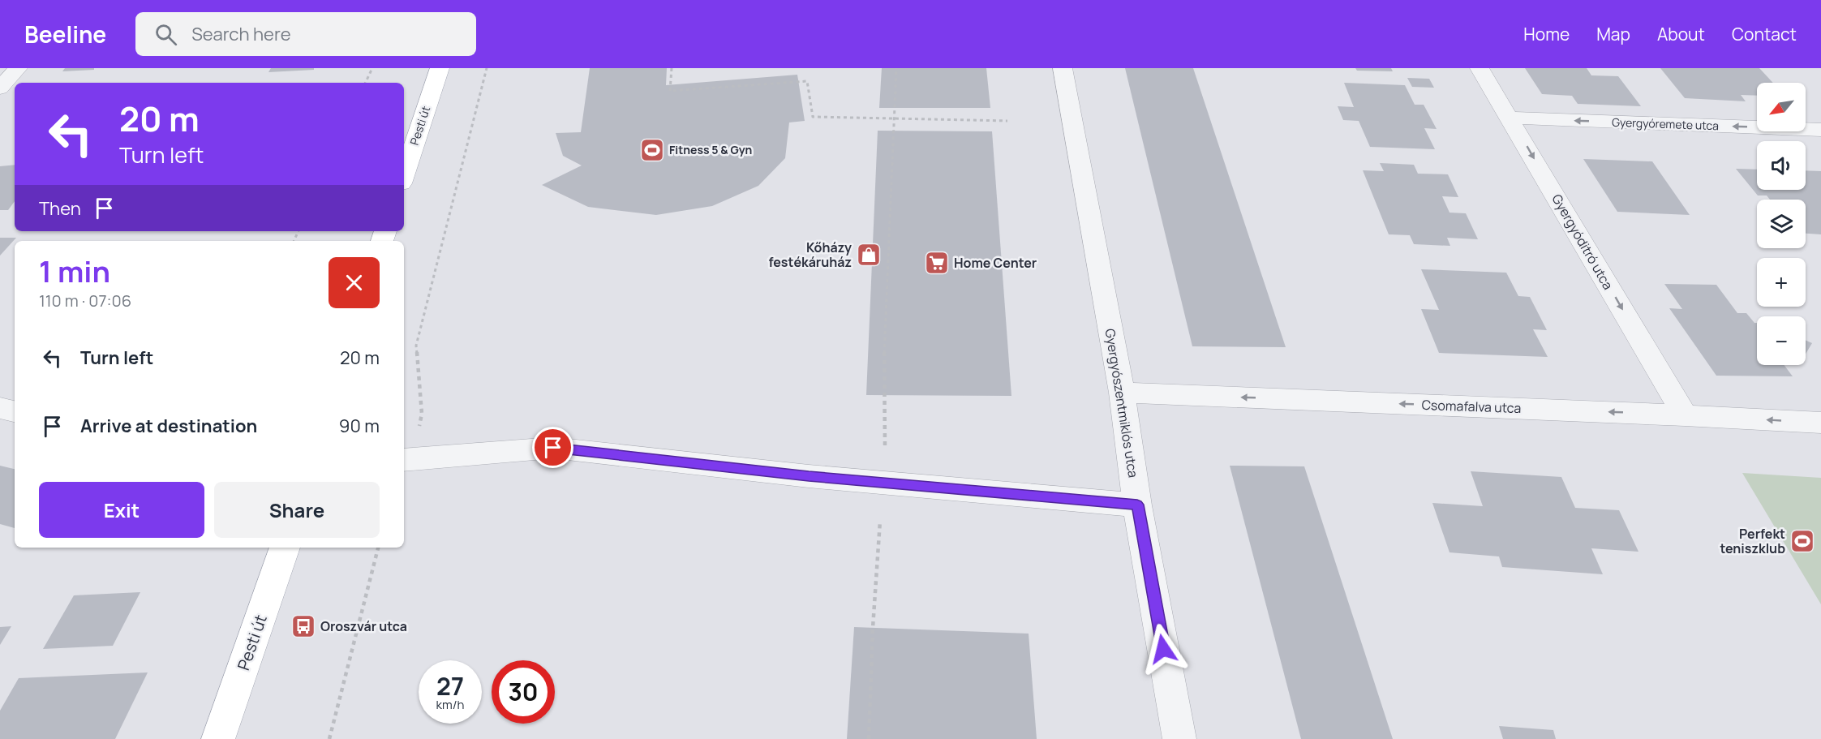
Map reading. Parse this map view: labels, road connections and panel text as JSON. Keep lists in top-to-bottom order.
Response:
{
  "streets": {
    "main road": ["Pesti út"],
    "street": [
      "Gyergyóremete utca",
      "Gyergyóditró utca",
      "Gyergyószentmiklós utca",
      "Csomafalva utca"
    ]
  },
  "crossings": [
    ["Gyergyóremete utca", "Gyergyóditró utca"],
    ["Gyergyóditró utca", "Csomafalva utca"],
    ["Gyergyószentmiklós utca", "Csomafalva utca"]
  ],
  "one_way": ["Gyergyóremete utca", "Gyergyóditró utca", "Csomafalva utca"],
  "places": {
    "sports": ["Fitness 5 & Gyn", "Perfekt teniszklub"],
    "shop": ["Kőházy festékáruház"],
    "supermarket": ["Home Center"],
    "bus stop": ["Oroszvár utca"]
  },
  "north": "bottom left",
  "page": {
    "header": "Beeline",
    "search": "Search here",
    "nav": [
      "Home",
      "Map",
      "About",
      "Contact"
    ],
    "map_buttons": ["+", "−"],
    "turn": ["20 m", "Turn left"],
    "then": "Then",
    "heading": ["1 min", "110 m · 07:06"],
    "list": [
      {
        "name": "Turn left",
        "value": "20 m"
      },
      {
        "name": "Arrive at destination",
        "value": "90 m"
      }
    ],
    "buttons": ["Exit", "Share"],
    "speed": "27 km/h",
    "limit": "30"
  }
}
